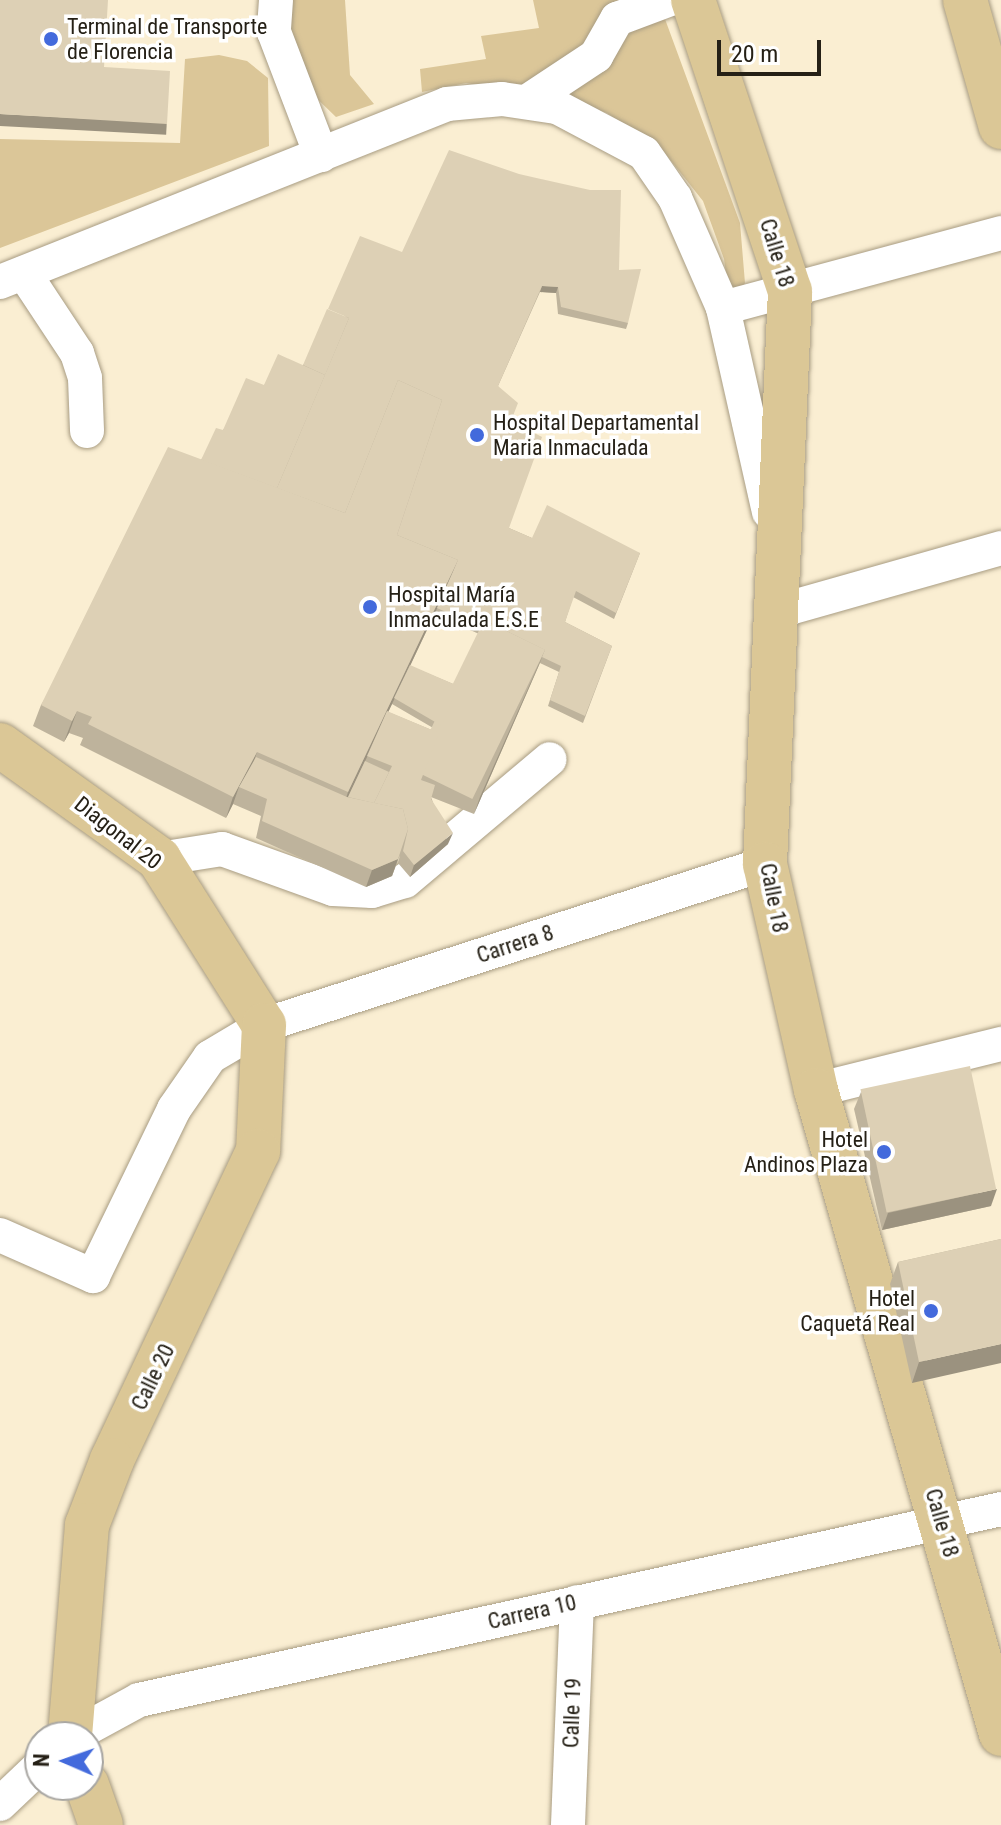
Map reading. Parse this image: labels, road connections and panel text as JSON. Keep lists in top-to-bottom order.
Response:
{
  "streets": {
    "main road": ["Calle 18", "Diagonal 20", "Calle 20"],
    "street": ["Carrera 8", "Carrera 10", "Calle 19"]
  },
  "crossings": [
    ["Calle 18", "Carrera 8"],
    ["Calle 18", "Carrera 10"],
    ["Diagonal 20", "Carrera 8"],
    ["Diagonal 20", "Calle 20"],
    ["Carrera 8", "Calle 20"],
    ["Carrera 10", "Calle 19"]
  ],
  "places": [
    "Terminal de Transporte de Florencia",
    "Hospital Departamental Maria Inmaculada",
    "Hospital María Inmaculada E.S.E",
    "Hotel Andinos Plaza",
    "Hotel Caquetá Real"
  ],
  "scale_bar": "20 m",
  "north": "left"
}
